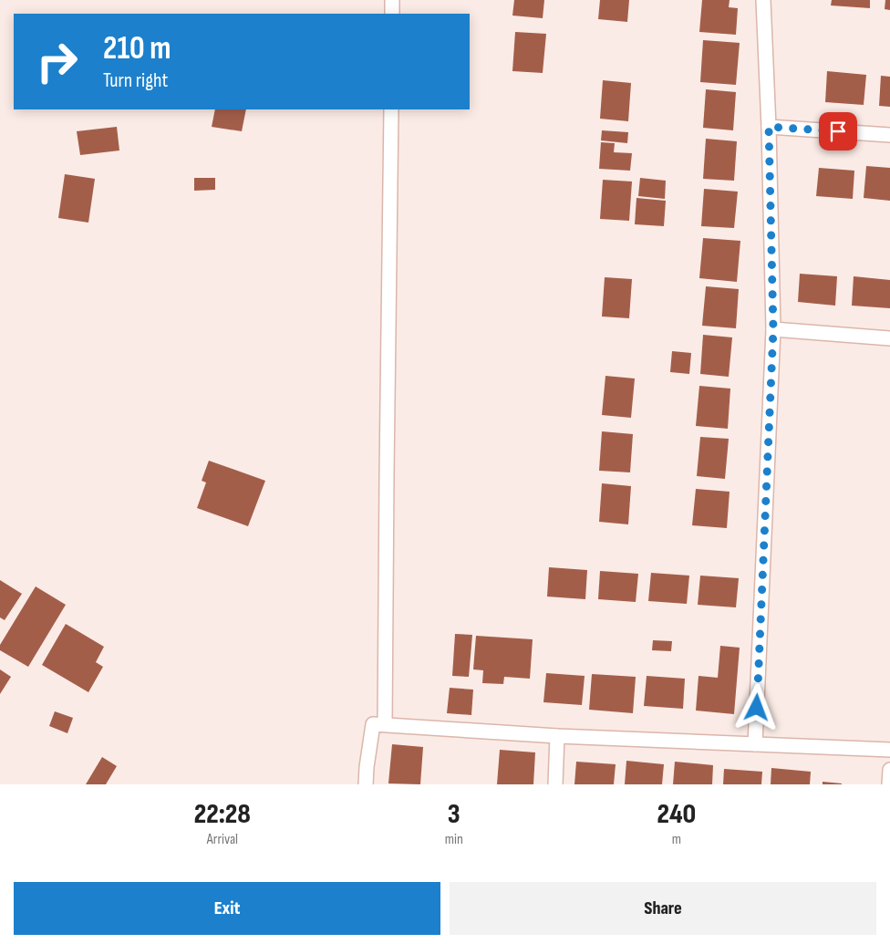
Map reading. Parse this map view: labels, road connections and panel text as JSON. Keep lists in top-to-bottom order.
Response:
{
  "page": {
    "turn": ["210 m", "Turn right"],
    "eta": [
      "22:28",
      "Arrival",
      "3",
      "min",
      "240",
      "m"
    ],
    "buttons": ["Exit", "Share"]
  }
}
